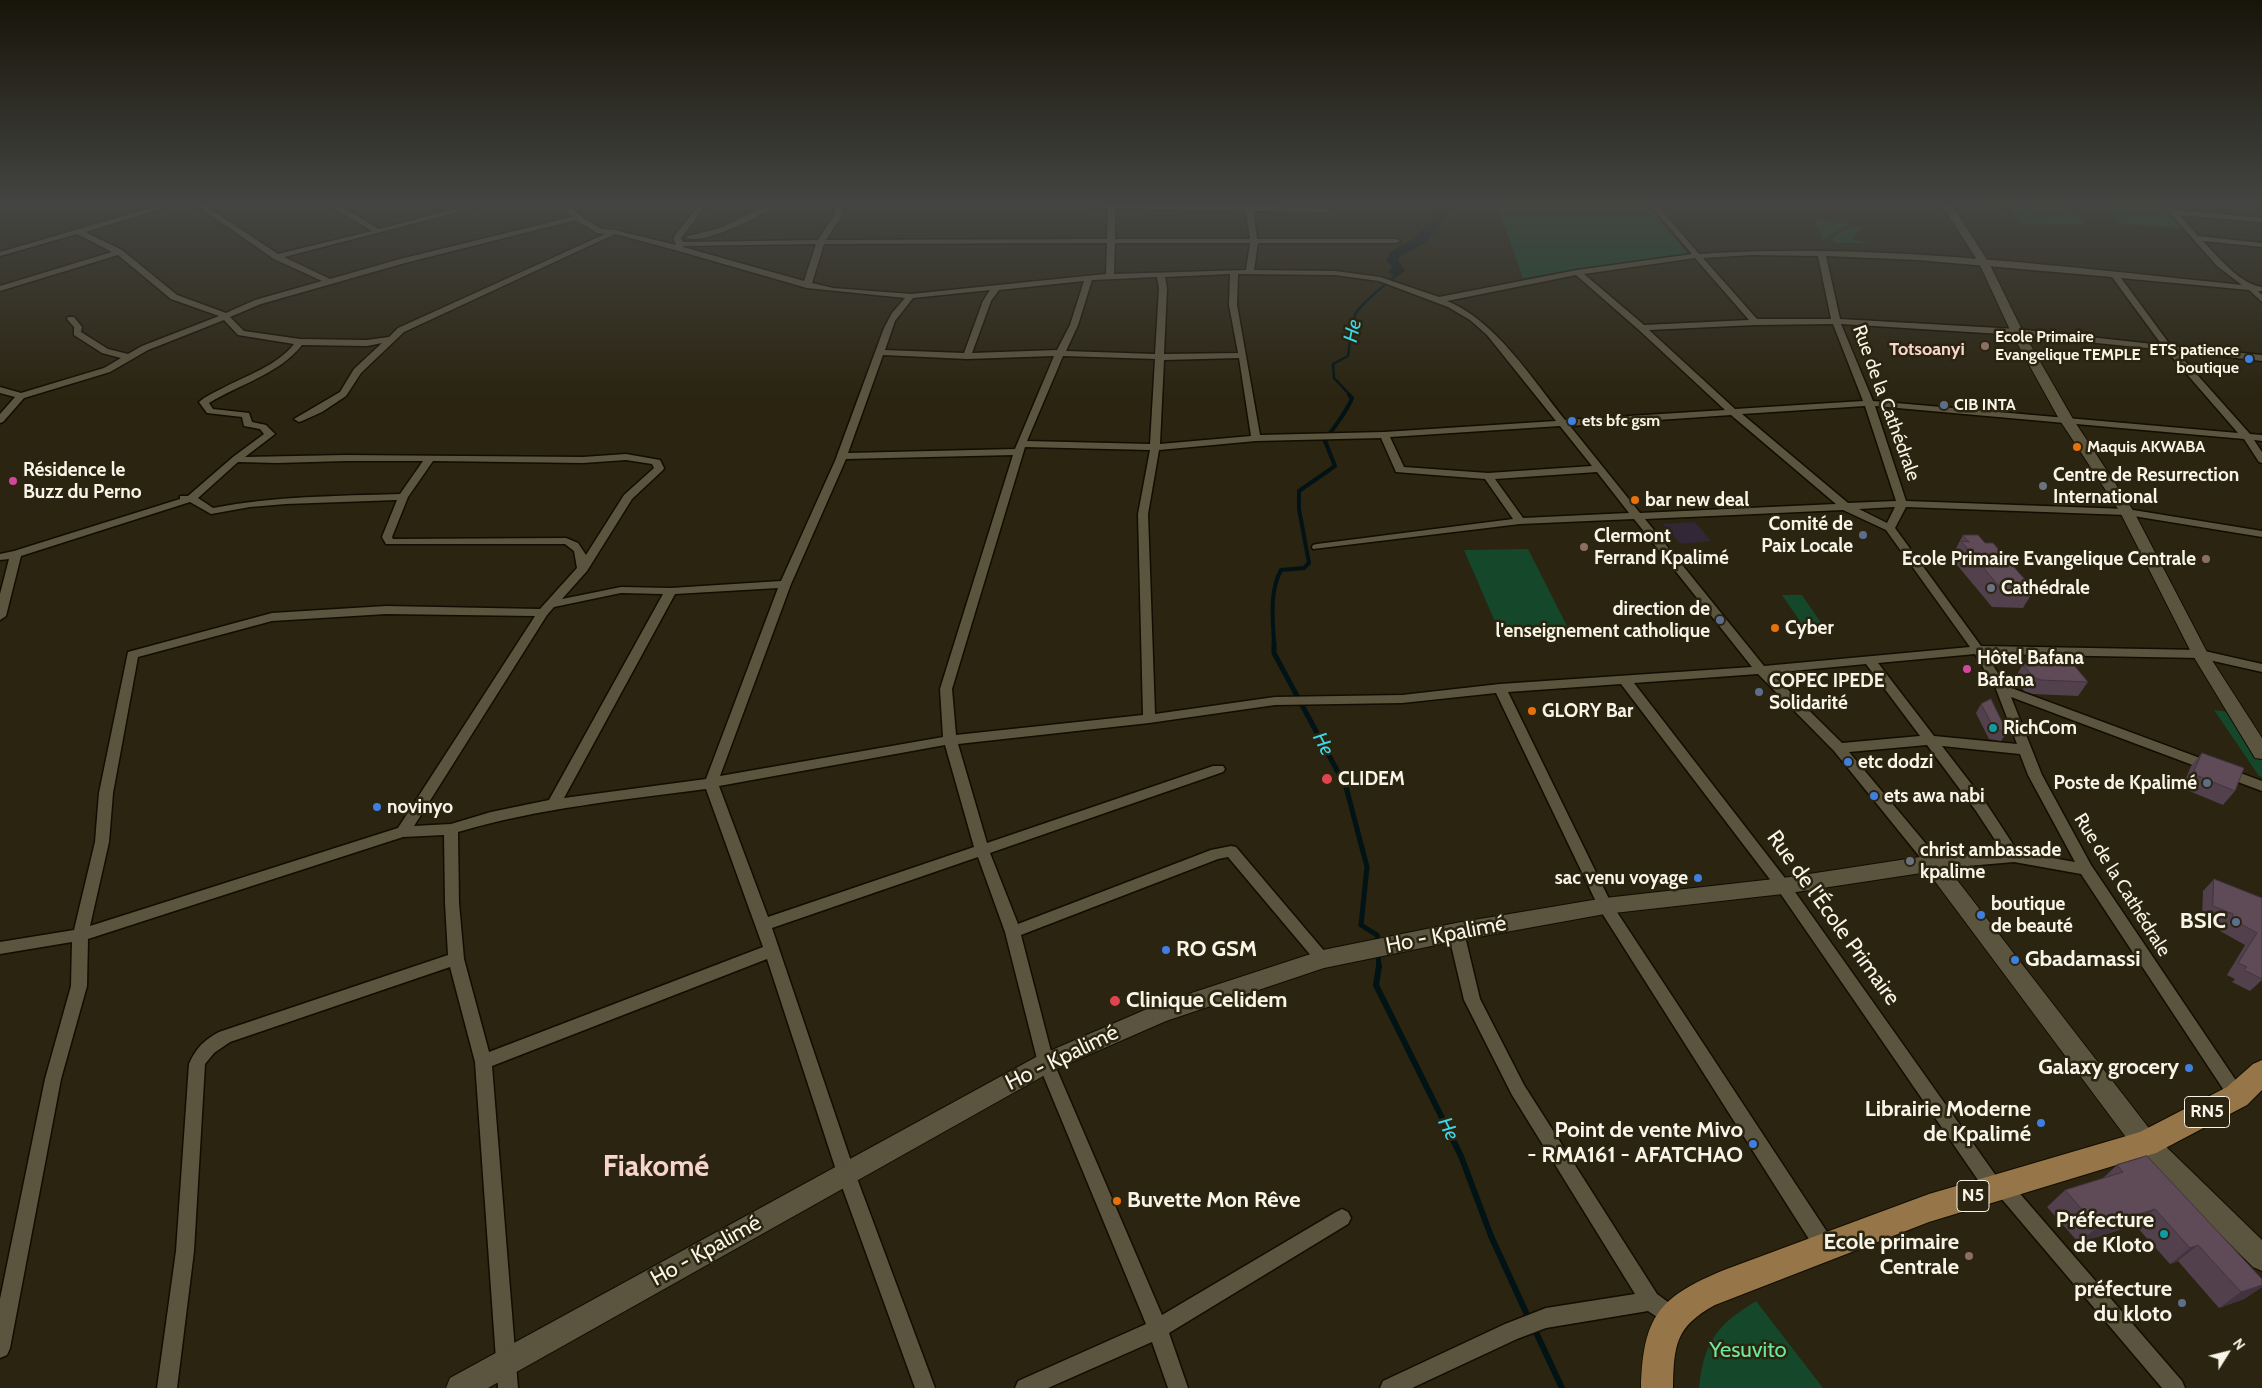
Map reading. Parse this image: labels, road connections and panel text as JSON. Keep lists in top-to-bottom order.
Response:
{
  "streets": {
    "main road": ["Ho - Kpalimé", "RN5", "N5"],
    "street": ["Rue de la Cathédrale", "Rue de l'École Primaire"]
  },
  "crossings": [
    ["Rue de la Cathédrale", "RN5"],
    ["Rue de l'École Primaire", "Ho - Kpalimé"],
    ["Rue de l'École Primaire", "N5"],
    ["RN5", "N5"]
  ],
  "districts": ["Totsoanyi", "Fiakomé"],
  "water": ["He"],
  "parks": ["Yesuvito"],
  "places": [
    "Ecole Primaire Evangelique TEMPLE",
    "ETS patience boutique",
    "CIB INTA",
    "ets bfc gsm",
    "Maquis AKWABA",
    "Résidence le Buzz du Perno",
    "Centre de Resurrection International",
    "bar new deal",
    "Comité de Paix Locale",
    "Clermont Ferrand Kpalimé",
    "Ecole Primaire Evangelique Centrale",
    "Cathédrale",
    "direction de l'enseignement catholique",
    "Cyber",
    "Hôtel Bafana Bafana",
    "COPEC IPEDE Solidarité",
    "GLORY Bar",
    "RichCom",
    "etc dodzi",
    "CLIDEM",
    "Poste de Kpalimé",
    "ets awa nabi",
    "novinyo",
    "christ ambassade kpalime",
    "sac venu voyage",
    "boutique de beauté",
    "BSIC",
    "RO GSM",
    "Gbadamassi",
    "Clinique Celidem",
    "Galaxy grocery",
    "Librairie Moderne de Kpalimé",
    "Point de vente Mivo - RMA161 - AFATCHAO",
    "Buvette Mon Rêve",
    "Préfecture de Kloto",
    "Ecole primaire Centrale",
    "préfecture du kloto"
  ],
  "north": "top right"
}
